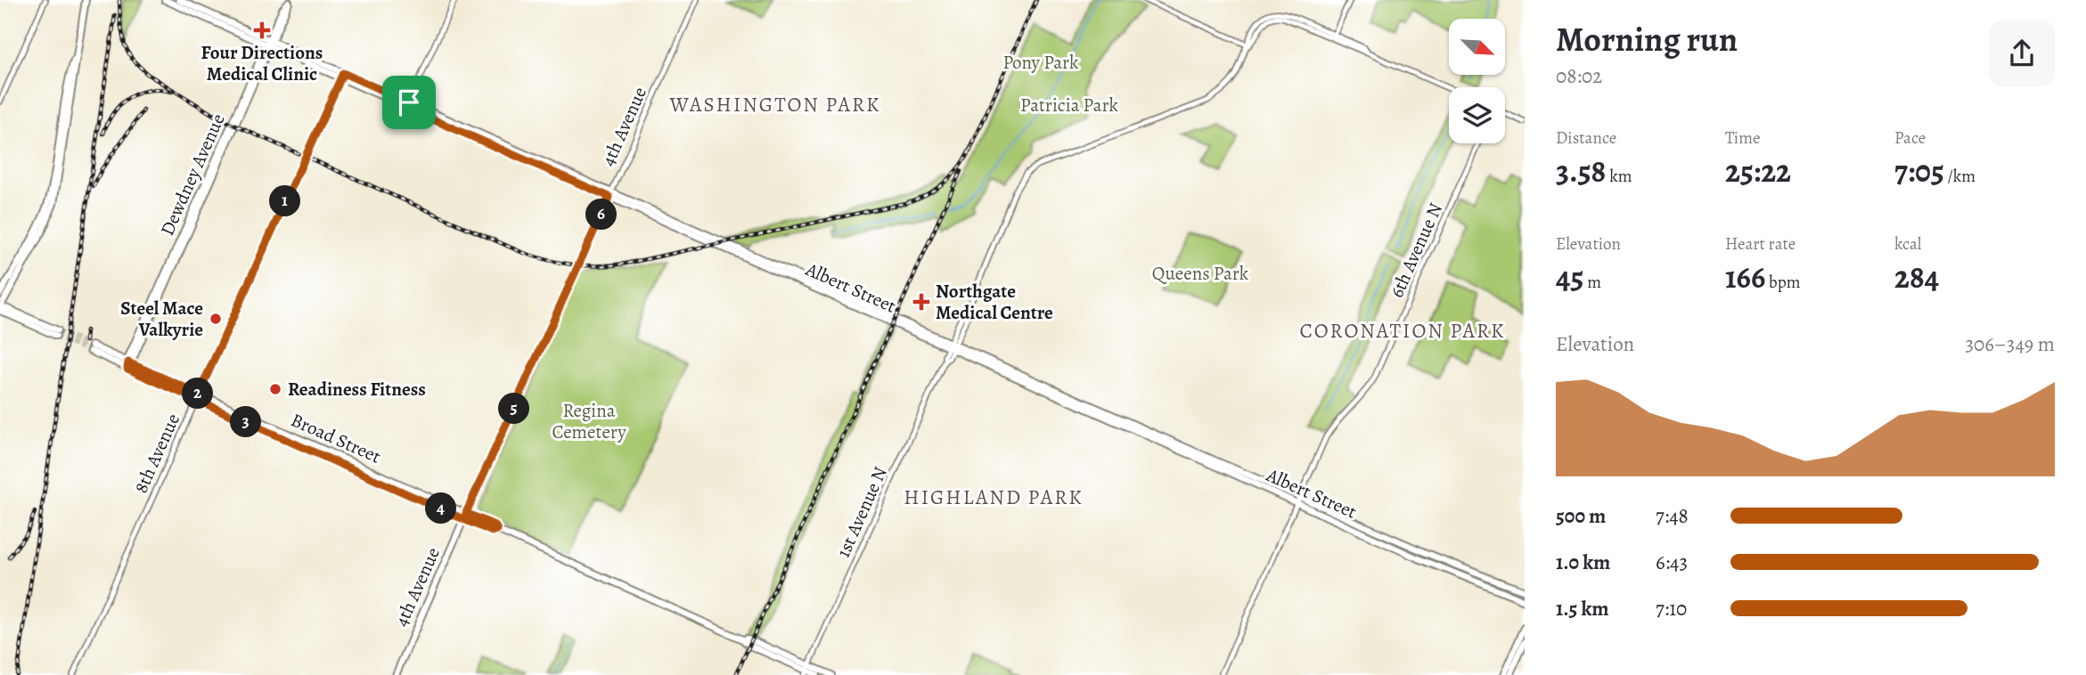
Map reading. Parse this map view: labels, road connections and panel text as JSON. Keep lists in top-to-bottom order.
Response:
{
  "streets": {
    "main road": [
      "4th Avenue",
      "Dewdney Avenue",
      "Albert Street",
      "Broad Street"
    ],
    "street": ["6th Avenue N", "8th Avenue", "1st Avenue N"]
  },
  "crossings": [
    ["4th Avenue", "Albert Street"],
    ["4th Avenue", "Broad Street"],
    ["Dewdney Avenue", "Albert Street"],
    ["Dewdney Avenue", "Broad Street"],
    ["6th Avenue N", "Albert Street"],
    ["Albert Street", "8th Avenue"],
    ["Albert Street", "1st Avenue N"],
    ["Broad Street", "8th Avenue"],
    ["Broad Street", "1st Avenue N"]
  ],
  "districts": ["WASHINGTON PARK", "CORONATION PARK", "HIGHLAND PARK"],
  "parks": [
    "Pony Park",
    "Patricia Park",
    "Queens Park",
    "Regina Cemetery"
  ],
  "places": {
    "health": ["Four Directions Medical Clinic", "Northgate Medical Centre"],
    "other": ["Steel Mace Valkyrie", "Readiness Fitness"]
  },
  "north": "bottom right",
  "page": {
    "heading": ["Morning run", "08:02"],
    "stats": [
      ["Distance", "3.58 km"],
      ["Time", "25:22"],
      ["Pace", "7:05 /km"],
      ["Elevation", "45 m"],
      ["Heart rate", "166 bpm"],
      ["kcal", "284"]
    ],
    "pins": [
      "1",
      "6",
      "2",
      "5",
      "3",
      "4"
    ],
    "chart": ["Elevation", "306–349 m"],
    "list": [
      {
        "name": "500 m",
        "note": "7:48"
      },
      {
        "name": "1.0 km",
        "note": "6:43"
      },
      {
        "name": "1.5 km",
        "note": "7:10"
      }
    ]
  }
}
